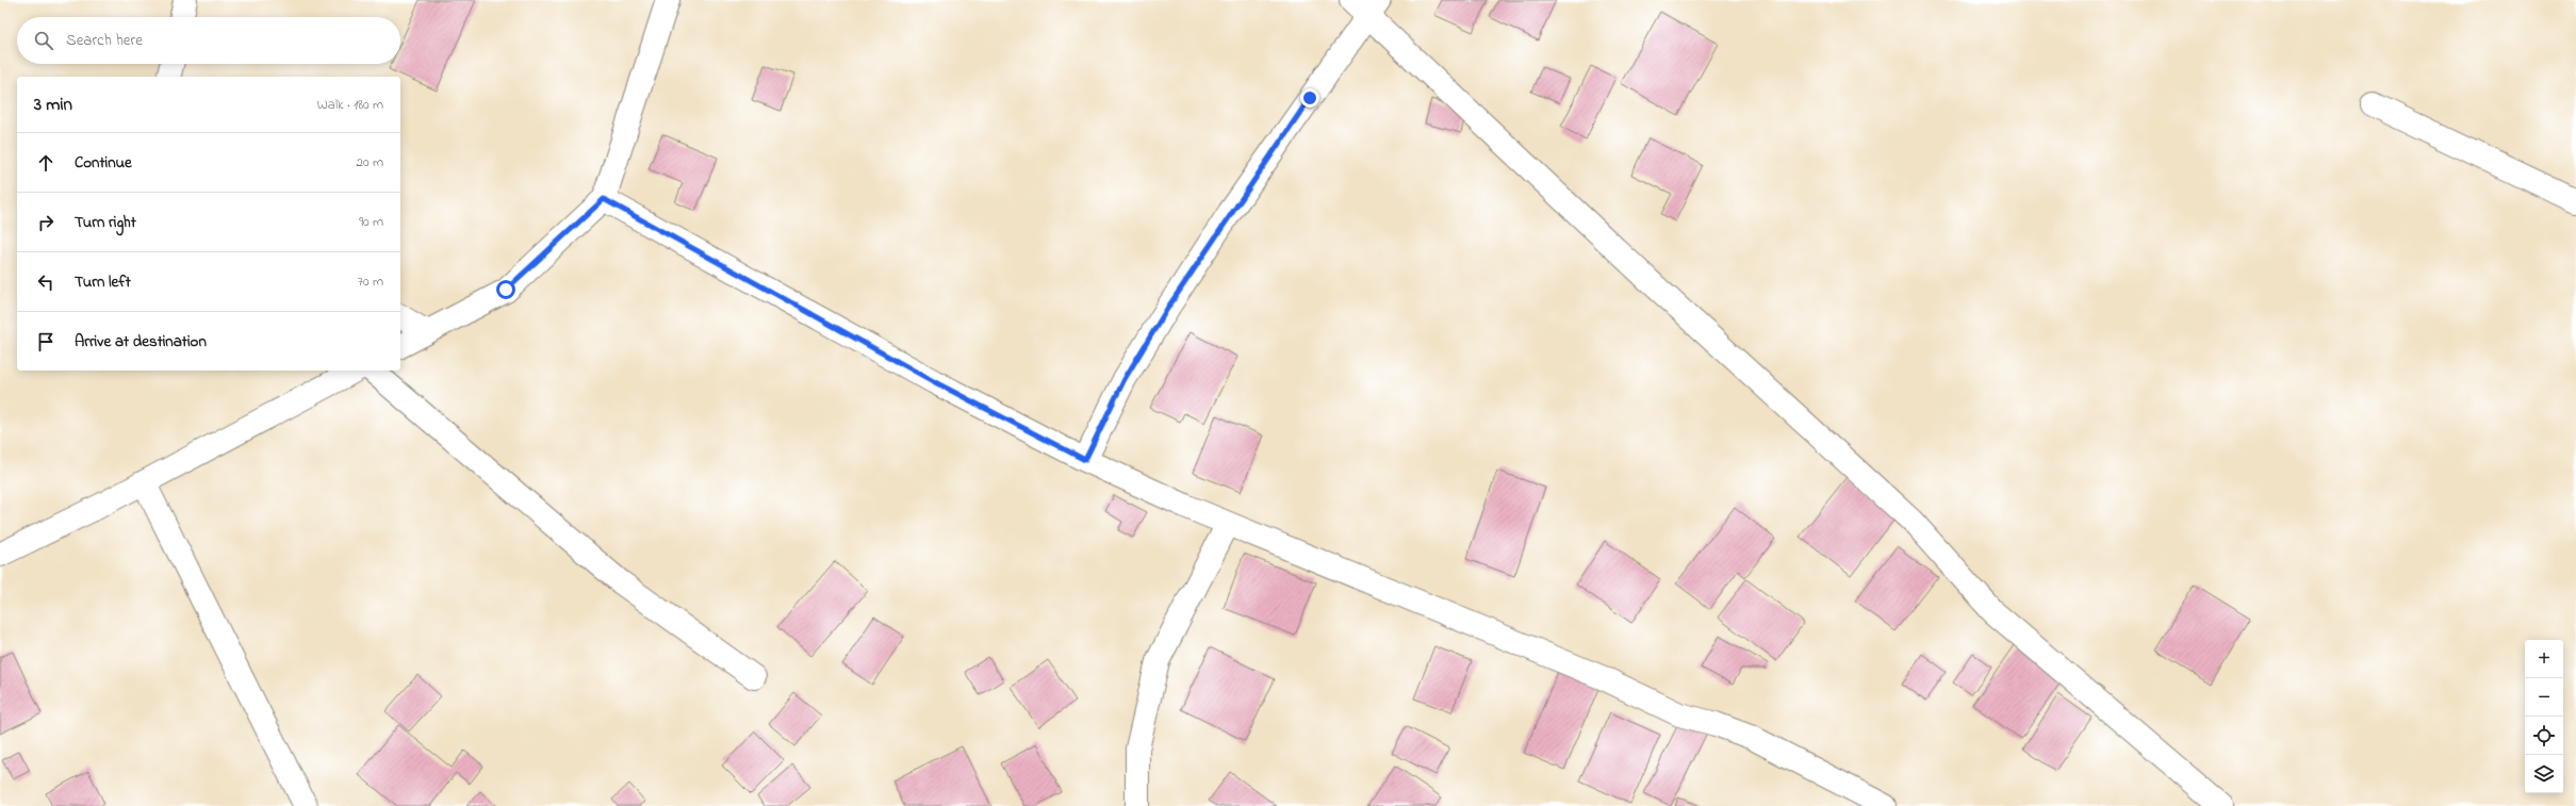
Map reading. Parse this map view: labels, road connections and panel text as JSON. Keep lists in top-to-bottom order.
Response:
{
  "page": {
    "search": "Search here",
    "heading": ["3 min", "Walk · 180 m"],
    "list": [
      ["Continue", "20 m"],
      ["Turn right", "90 m"],
      ["Turn left", "70 m"],
      "Arrive at destination"
    ],
    "map_buttons": ["+", "−"]
  }
}
